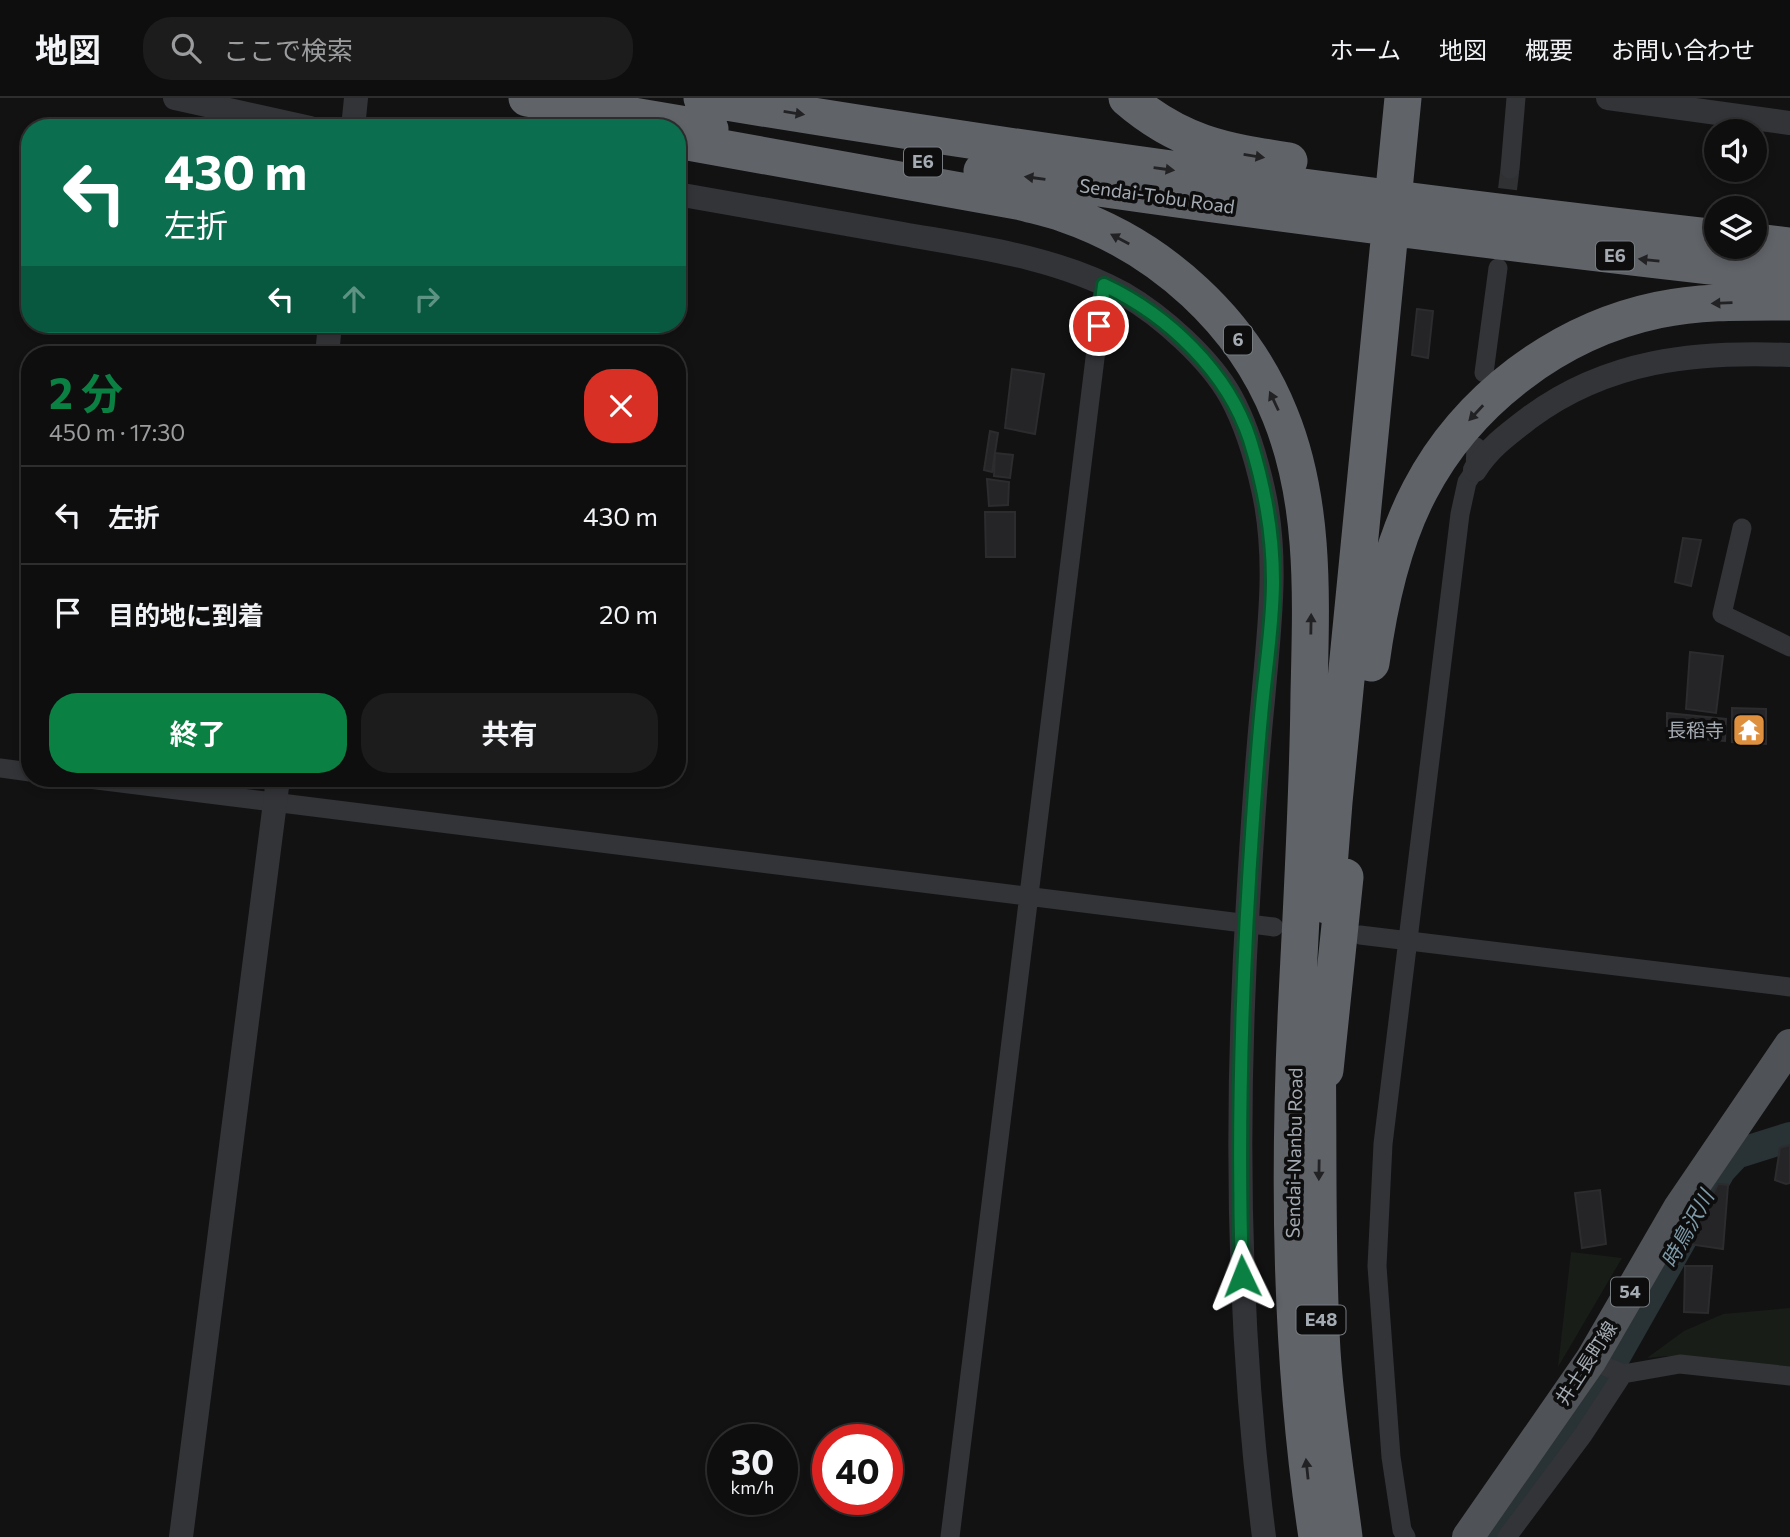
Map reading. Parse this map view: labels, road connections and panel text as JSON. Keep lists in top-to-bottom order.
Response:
{
  "streets": {
    "highway": [
      "E6",
      "Sendai-Tobu Road",
      "6",
      "Sendai-Nanbu Road",
      "E48"
    ],
    "main road": ["54", "井土長町線"]
  },
  "crossings": [
    ["6", "Sendai-Nanbu Road"]
  ],
  "water": ["時鳥沢川"],
  "places": {
    "temple": ["長稻寺"]
  },
  "page": {
    "header": "地図",
    "search": "ここで検索",
    "nav": [
      "ホーム",
      "地図",
      "概要",
      "お問い合わせ"
    ],
    "turn": ["430 m", "左折"],
    "heading": ["2 分", "450 m · 17:30"],
    "list": [
      {
        "name": "左折",
        "value": "430 m"
      },
      {
        "name": "目的地に到着",
        "value": "20 m"
      }
    ],
    "buttons": ["終了", "共有"],
    "speed": "30 km/h",
    "limit": "40"
  }
}
